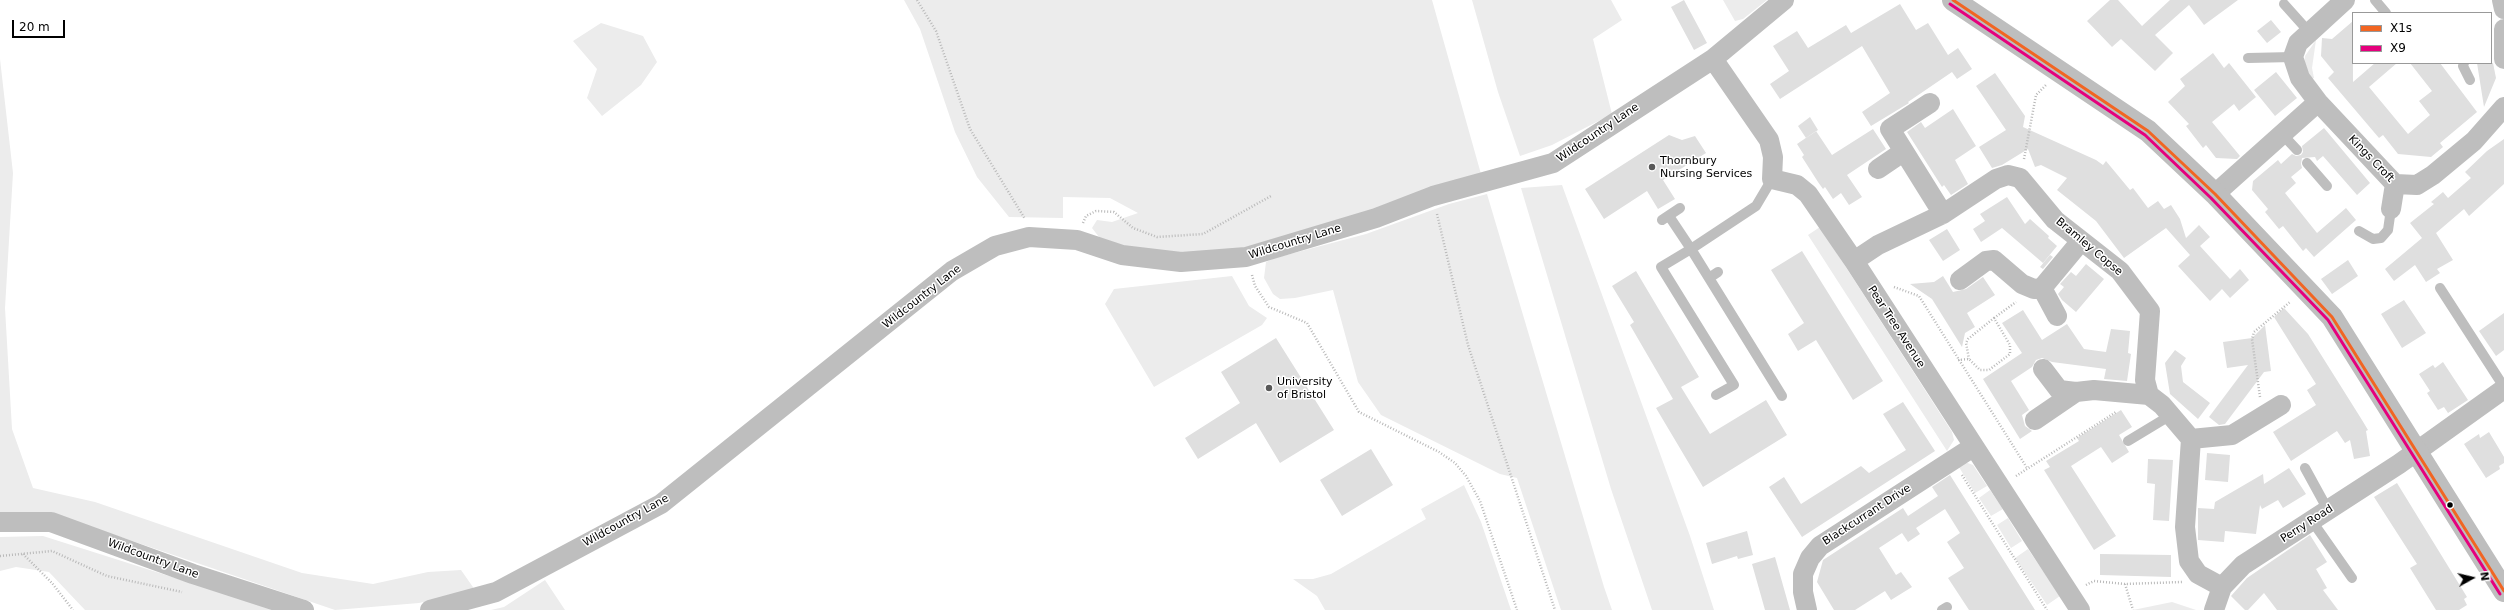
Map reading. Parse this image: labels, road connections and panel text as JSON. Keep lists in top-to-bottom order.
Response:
{
  "streets": {
    "street": [
      "Wildcountry Lane",
      "Kings Croft",
      "Bramley Copse",
      "Pear Tree Avenue",
      "Blackcurrant Drive",
      "Perry Road"
    ]
  },
  "crossings": [
    ["Pear Tree Avenue", "Blackcurrant Drive"]
  ],
  "places": ["Thornbury Nursing Services", "University of Bristol"],
  "lines": ["transit line X1s", "transit line X9"],
  "legend": ["X1s", "X9"],
  "scale_bar": "20 m",
  "north": "right"
}
